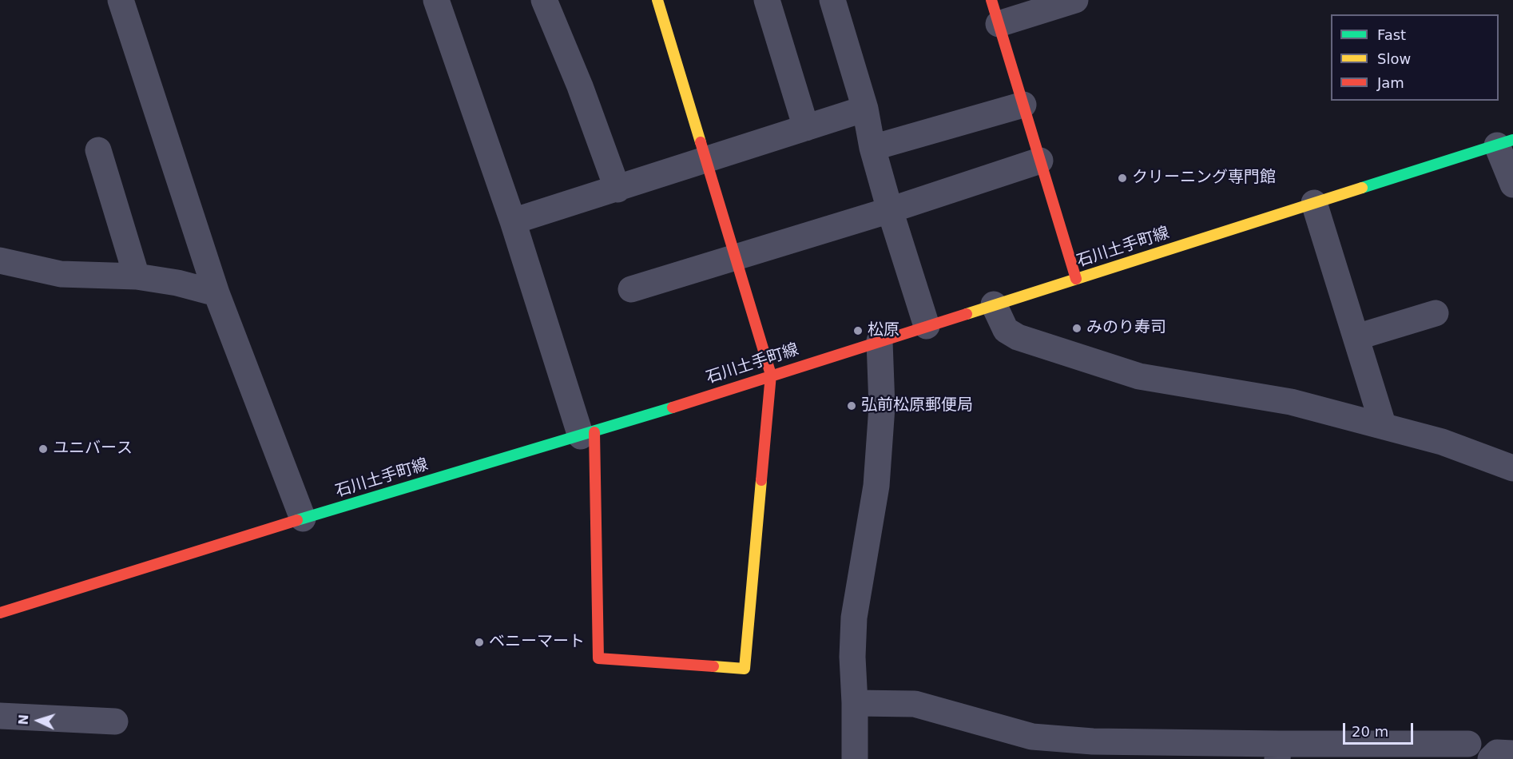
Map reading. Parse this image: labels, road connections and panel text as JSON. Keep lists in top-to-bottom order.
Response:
{
  "streets": {
    "main road": ["石川土手町線"]
  },
  "places": [
    "クリーニング専門館",
    "みのり寿司",
    "松原",
    "弘前松原郵便局",
    "ユニバース",
    "ベニーマート"
  ],
  "legend": ["Fast", "Slow", "Jam"],
  "scale_bar": "20 m",
  "north": "left"
}
